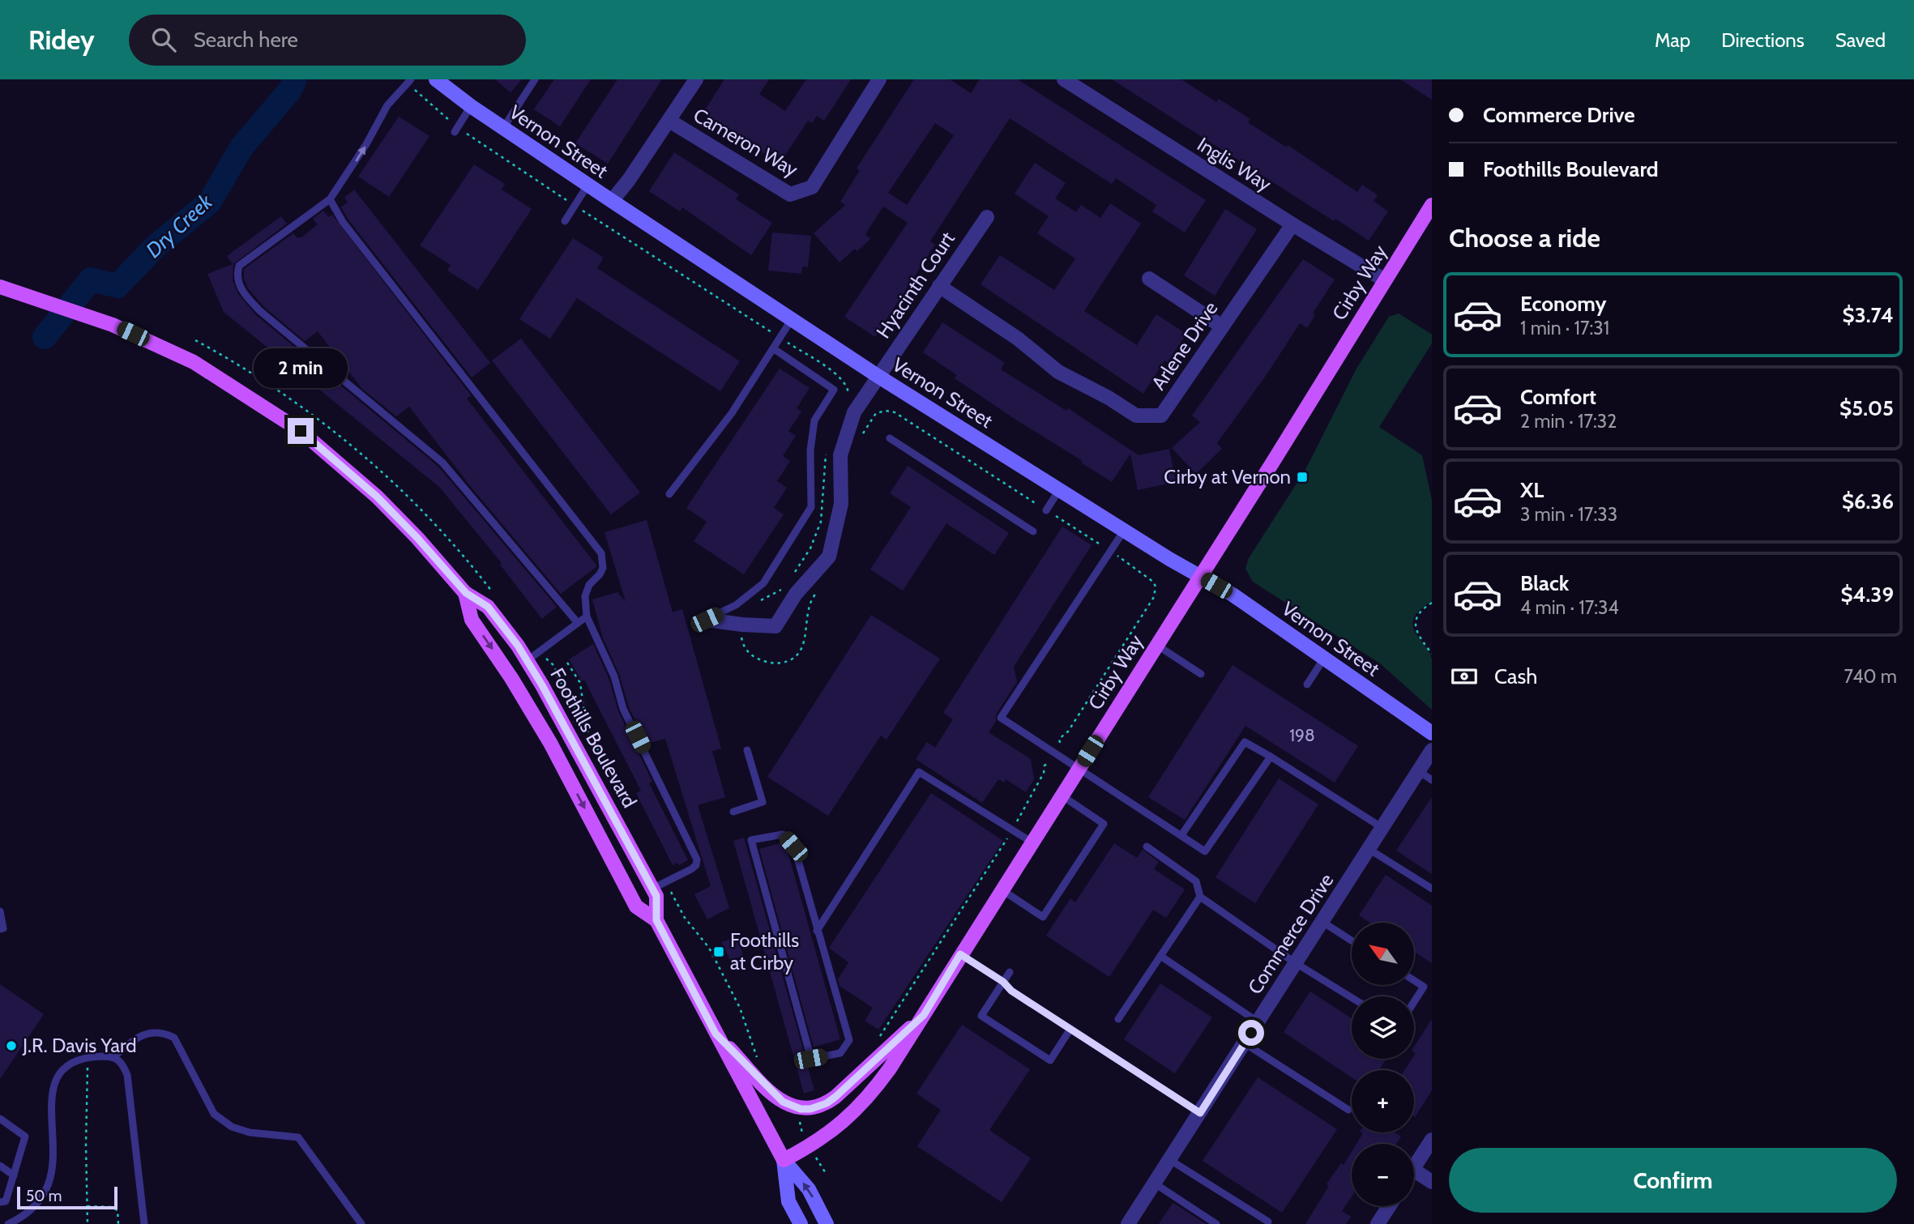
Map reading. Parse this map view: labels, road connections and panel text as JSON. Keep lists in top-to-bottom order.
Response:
{
  "streets": {
    "main road": ["Vernon Street", "Cirby Way", "Foothills Boulevard"],
    "street": [
      "Cameron Way",
      "Inglis Way",
      "Hyacinth Court",
      "Arlene Drive",
      "Commerce Drive"
    ]
  },
  "crossings": [
    ["Vernon Street", "Cirby Way"],
    ["Vernon Street", "Hyacinth Court"],
    ["Inglis Way", "Cirby Way"],
    ["Inglis Way", "Arlene Drive"],
    ["Cirby Way", "Foothills Boulevard"],
    ["Hyacinth Court", "Arlene Drive"]
  ],
  "water": ["Dry Creek"],
  "places": {
    "transit": ["Cirby at Vernon", "Foothills at Cirby"],
    "other": ["J.R. Davis Yard"]
  },
  "house_numbers": ["198"],
  "scale_bar": "50 m",
  "north": "top left",
  "page": {
    "header": "Ridey",
    "search": "Search here",
    "nav": ["Map", "Directions", "Saved"],
    "banner": ["Commerce Drive", "Foothills Boulevard"],
    "heading": "Choose a ride",
    "list": [
      {
        "name": "Economy",
        "note": "1 min · 17:31",
        "value": "$3.74"
      },
      {
        "name": "Comfort",
        "note": "2 min · 17:32",
        "value": "$5.05"
      },
      {
        "name": "XL",
        "note": "3 min · 17:33",
        "value": "$6.36"
      },
      {
        "name": "Black",
        "note": "4 min · 17:34",
        "value": "$4.39"
      }
    ],
    "bubble": "2 min",
    "pay": ["Cash", "740 m"],
    "map_buttons": ["+", "−"],
    "buttons": "Confirm",
    "scale": "50 m"
  }
}
